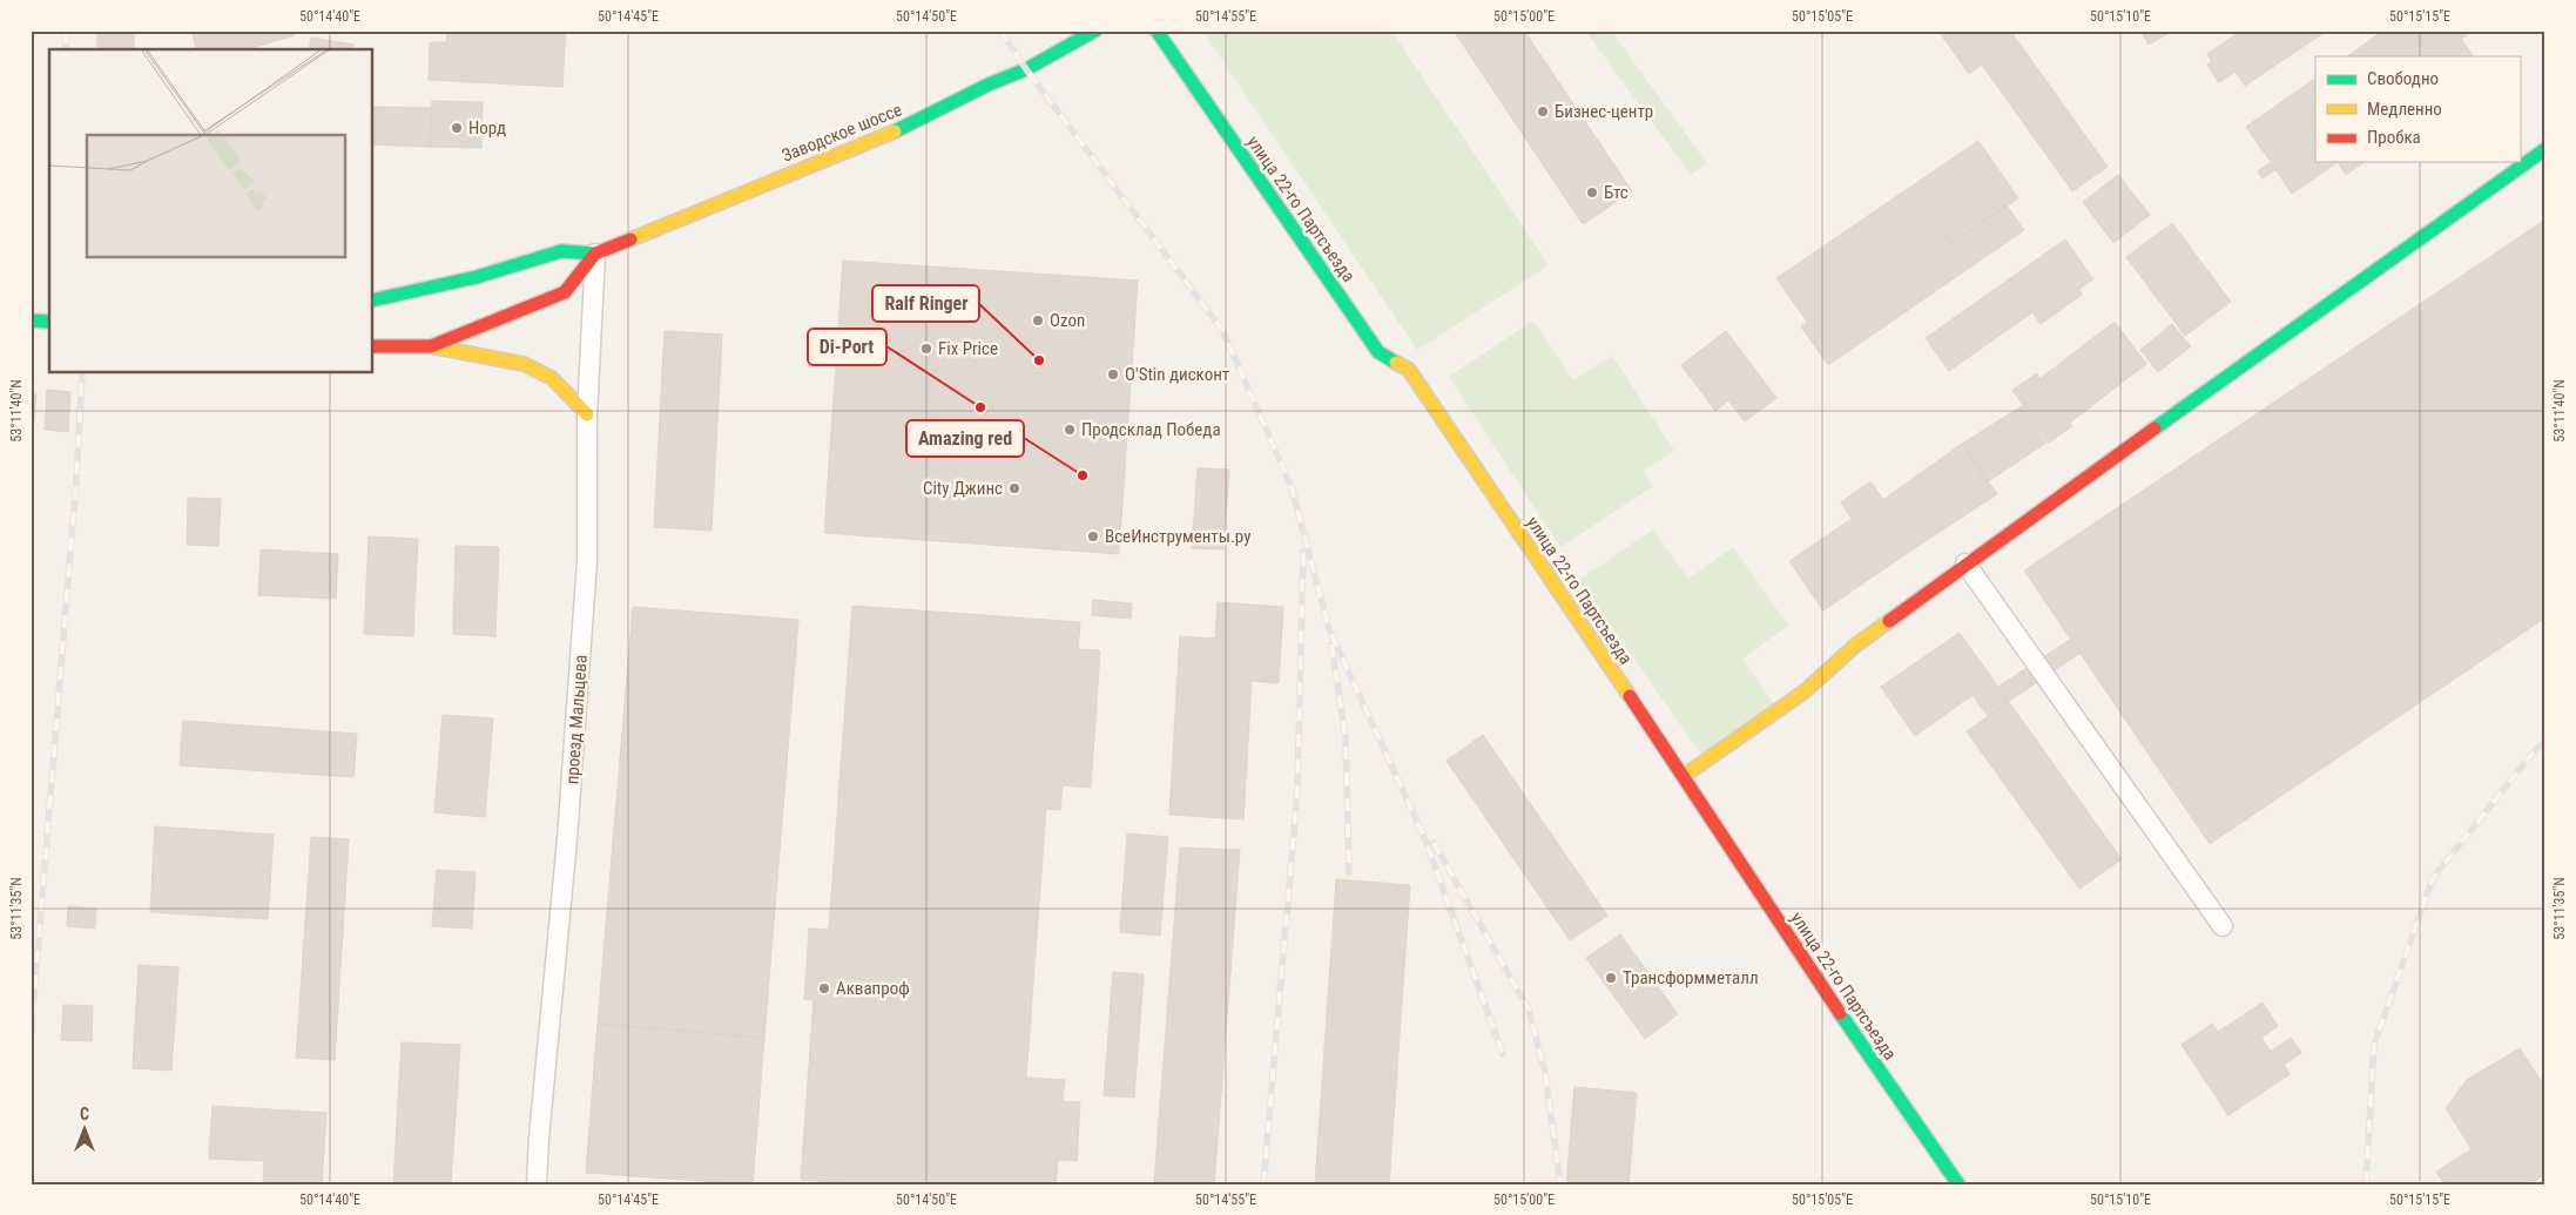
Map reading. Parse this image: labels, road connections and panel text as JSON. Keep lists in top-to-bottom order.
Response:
{
  "streets": {
    "street": ["Заводское шоссе", "улица 22-го Партсъезда", "проезд Мальцева"]
  },
  "crossings": [
    ["Заводское шоссе", "проезд Мальцева"]
  ],
  "places": [
    "Бизнес-центр",
    "Норд",
    "Бтс",
    "Ozon",
    "Fix Price",
    "Ralf Ringer",
    "O'Stin дисконт",
    "Di-Port",
    "Продсклад Победа",
    "Amazing red",
    "City Джинс",
    "ВсеИнструменты.ру",
    "Трансформметалл",
    "Аквапроф"
  ],
  "legend": ["Свободно", "Медленно", "Пробка"],
  "north": "top",
  "coordinates": [
    "50°14'40\"E",
    "50°14'45\"E",
    "50°14'50\"E",
    "50°14'55\"E",
    "50°15'00\"E",
    "50°15'05\"E",
    "50°15'10\"E",
    "50°15'15\"E",
    "53°11'40\"N",
    "53°11'35\"N"
  ]
}
